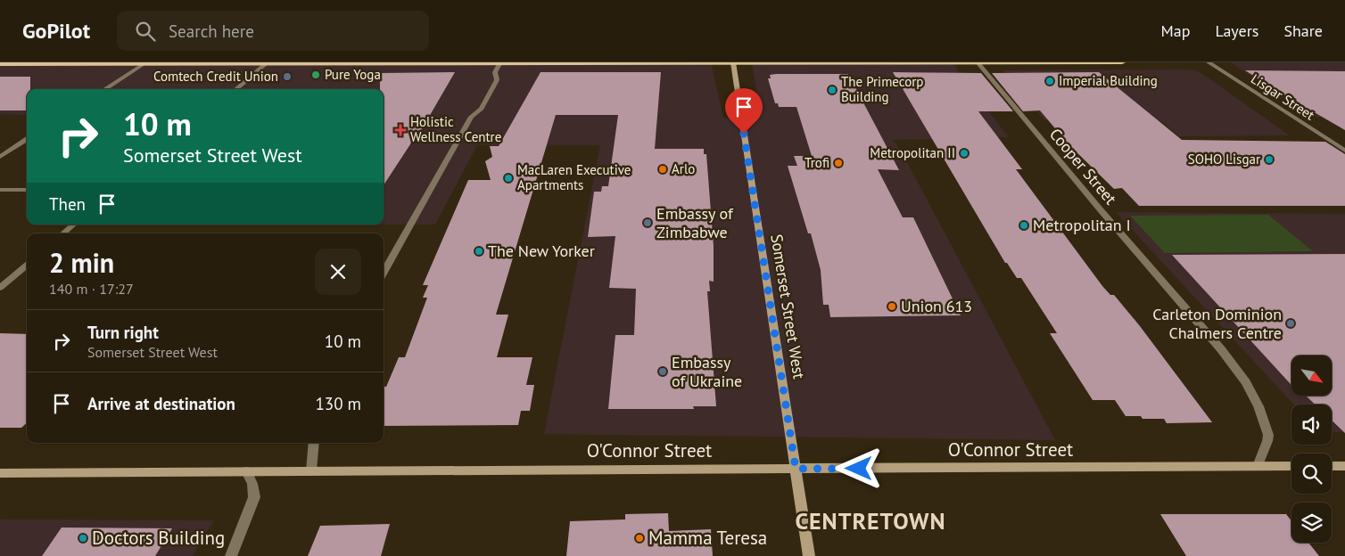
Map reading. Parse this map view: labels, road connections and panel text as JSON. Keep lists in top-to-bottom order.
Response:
{
  "streets": {
    "main road": ["Somerset Street West", "O'Connor Street"],
    "street": ["Lisgar Street", "Cooper Street"]
  },
  "crossings": [
    ["Cooper Street", "O'Connor Street"],
    ["Somerset Street West", "O'Connor Street"]
  ],
  "districts": ["CENTRETOWN"],
  "places": {
    "other": [
      "Pure Yoga",
      "Comtech Credit Union",
      "Imperial Building",
      "The Primecorp Building",
      "Metropolitan II",
      "SOHO Lisgar",
      "Trofi",
      "Arlo",
      "MacLaren Executive Apartments",
      "Embassy of Zimbabwe",
      "Metropolitan I",
      "The New Yorker",
      "Union 613",
      "Carleton Dominion Chalmers Centre",
      "Embassy of Ukraine",
      "Doctors Building",
      "Mamma Teresa"
    ],
    "health": ["Holistic Wellness Centre"]
  },
  "north": "bottom right",
  "page": {
    "header": "GoPilot",
    "search": "Search here",
    "nav": ["Map", "Layers", "Share"],
    "turn": ["10 m", "Somerset Street West"],
    "then": "Then",
    "heading": ["2 min", "140 m · 17:27"],
    "list": [
      {
        "name": "Turn right",
        "note": "Somerset Street West",
        "value": "10 m"
      },
      {
        "name": "Arrive at destination",
        "value": "130 m"
      }
    ]
  }
}
